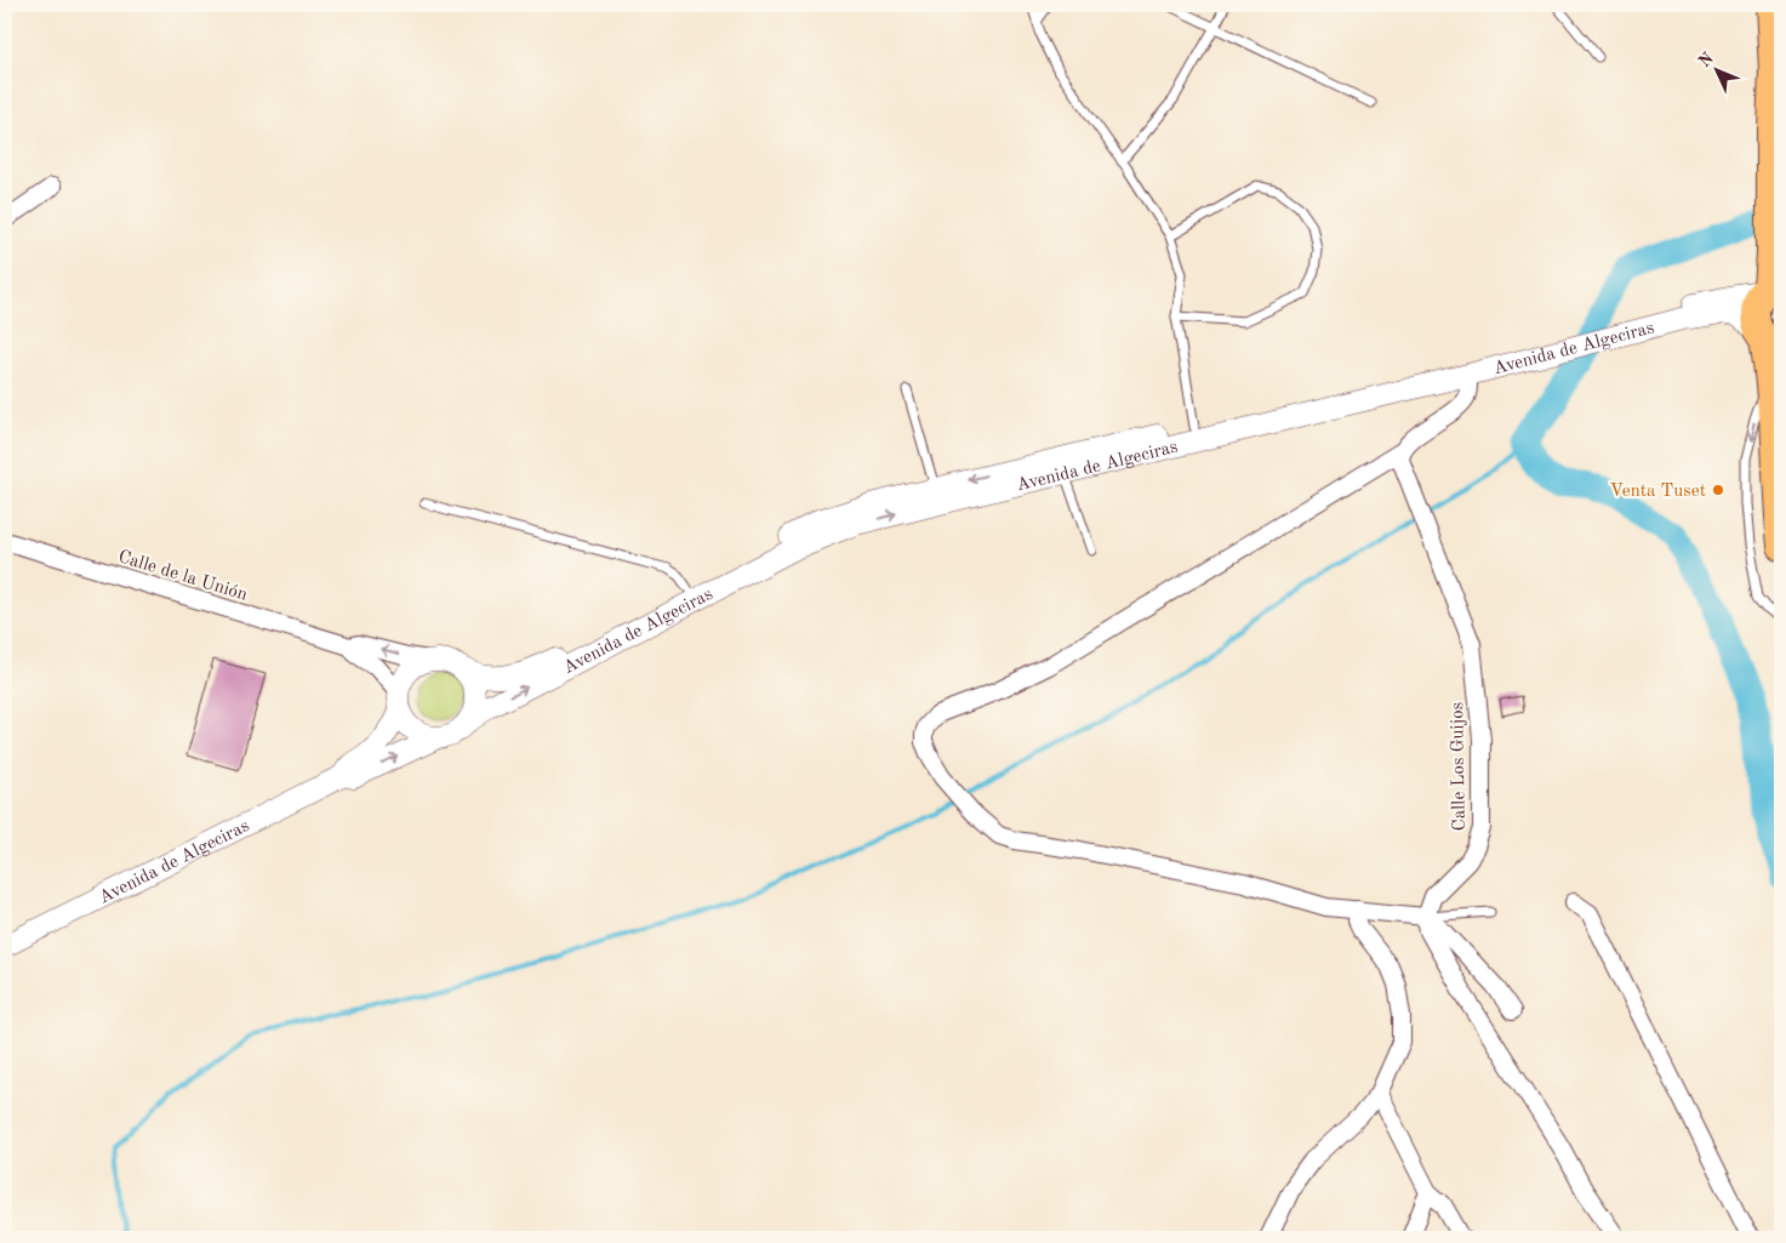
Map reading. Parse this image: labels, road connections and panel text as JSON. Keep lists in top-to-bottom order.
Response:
{
  "streets": {
    "street": ["Avenida de Algeciras", "Calle de la Unión", "Calle Los Guijos"]
  },
  "crossings": [
    ["Avenida de Algeciras", "Calle de la Unión"]
  ],
  "places": ["Venta Tuset"],
  "north": "top left"
}
